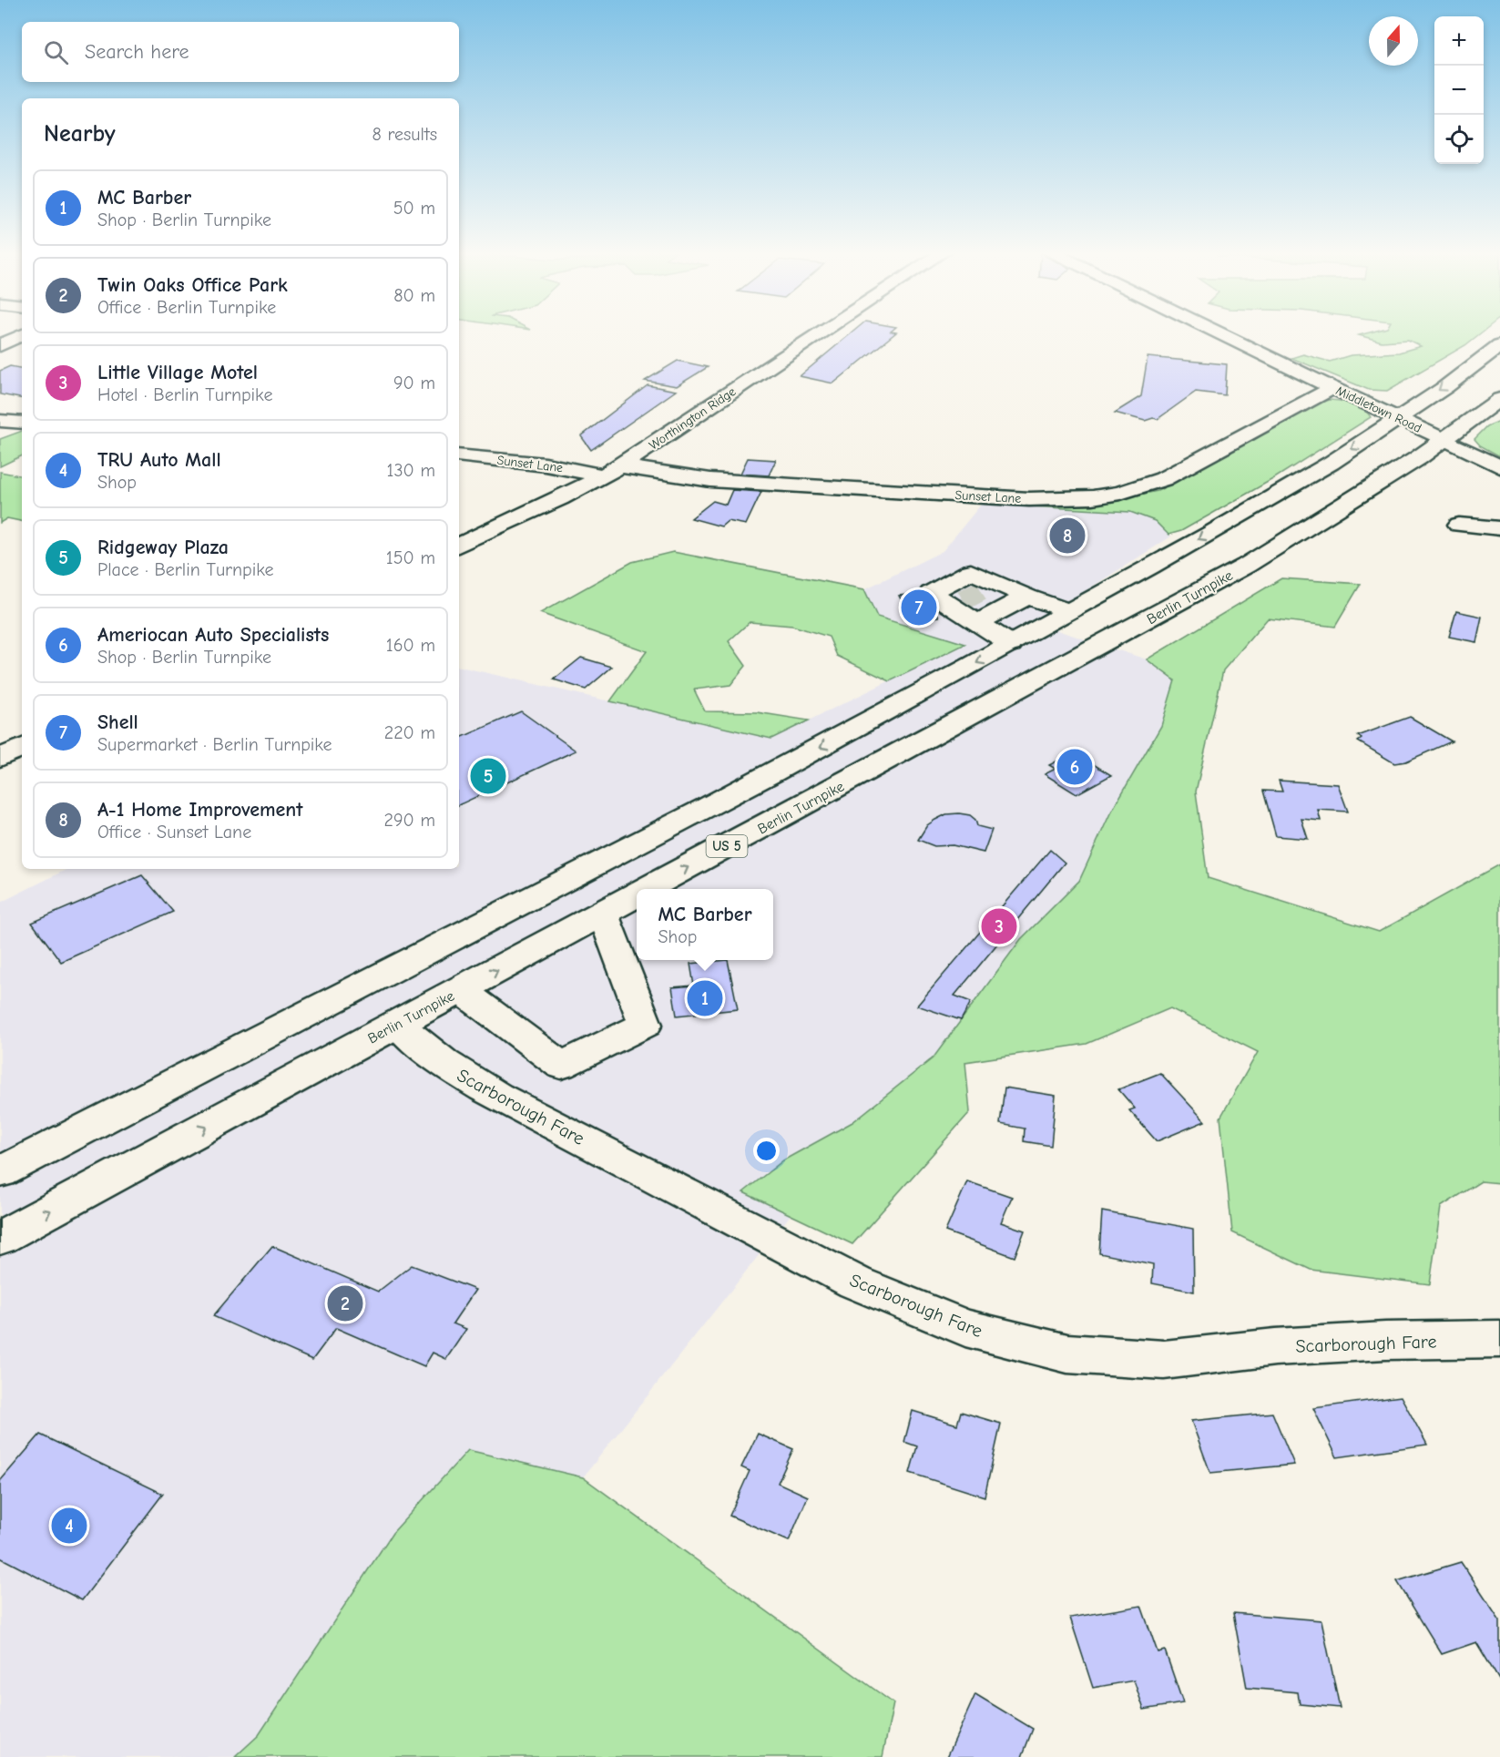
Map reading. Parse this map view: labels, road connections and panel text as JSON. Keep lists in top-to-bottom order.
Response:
{
  "streets": {
    "main road": [
      "Middletown Road",
      "Worthington Ridge",
      "Sunset Lane",
      "Berlin Turnpike",
      "US 5",
      "Scarborough Fare"
    ]
  },
  "crossings": [
    ["Middletown Road", "Sunset Lane"],
    ["Middletown Road", "Berlin Turnpike"],
    ["Worthington Ridge", "Sunset Lane"],
    ["Berlin Turnpike", "Scarborough Fare"]
  ],
  "north": "top",
  "page": {
    "map_buttons": ["+", "−"],
    "search": "Search here",
    "heading": ["Nearby", "8 results"],
    "list": [
      {
        "mark": "1",
        "name": "MC Barber",
        "note": "Shop · Berlin Turnpike",
        "value": "50 m"
      },
      {
        "mark": "2",
        "name": "Twin Oaks Office Park",
        "note": "Office · Berlin Turnpike",
        "value": "80 m"
      },
      {
        "mark": "3",
        "name": "Little Village Motel",
        "note": "Hotel · Berlin Turnpike",
        "value": "90 m"
      },
      {
        "mark": "4",
        "name": "TRU Auto Mall",
        "note": "Shop",
        "value": "130 m"
      },
      {
        "mark": "5",
        "name": "Ridgeway Plaza",
        "note": "Place · Berlin Turnpike",
        "value": "150 m"
      },
      {
        "mark": "6",
        "name": "Ameriocan Auto Specialists",
        "note": "Shop · Berlin Turnpike",
        "value": "160 m"
      },
      {
        "mark": "7",
        "name": "Shell",
        "note": "Supermarket · Berlin Turnpike",
        "value": "220 m"
      },
      {
        "mark": "8",
        "name": "A-1 Home Improvement",
        "note": "Office · Sunset Lane",
        "value": "290 m"
      }
    ],
    "pins": [
      "8",
      "7",
      "6",
      "5",
      "3",
      "1",
      "2",
      "4"
    ],
    "popup": ["MC Barber", "Shop"]
  }
}
